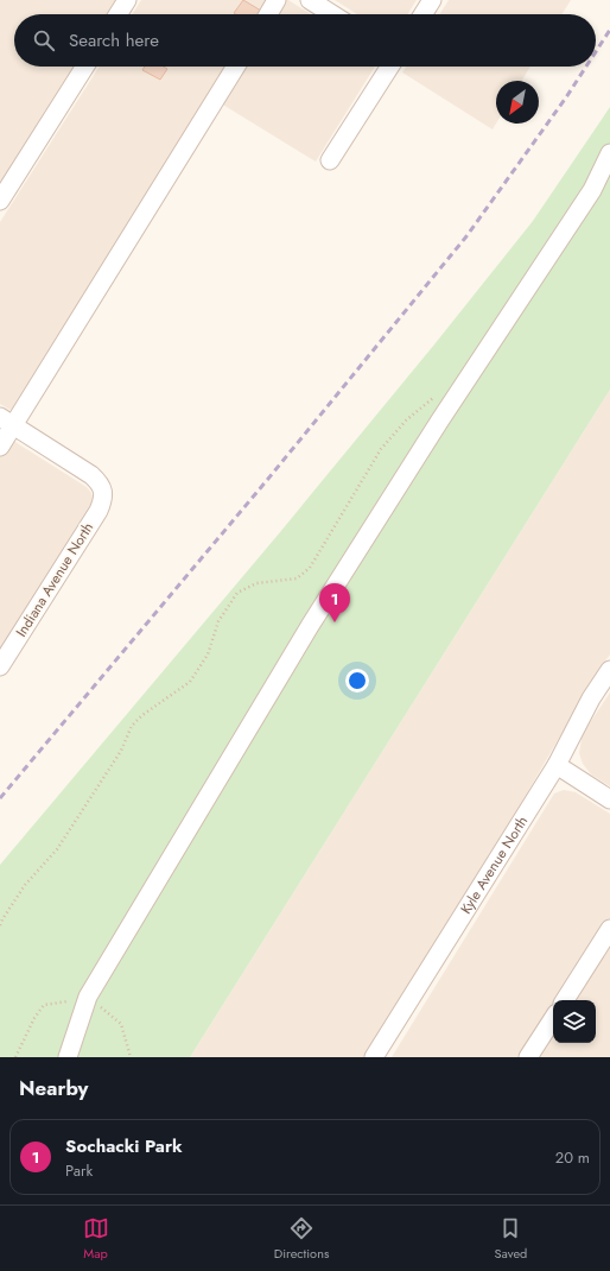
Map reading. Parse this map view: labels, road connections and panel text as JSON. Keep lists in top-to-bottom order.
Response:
{
  "streets": {
    "street": ["Indiana Avenue North", "Kyle Avenue North"]
  },
  "north": "bottom left",
  "page": {
    "search": "Search here",
    "pins": "1",
    "heading": "Nearby",
    "list": [
      {
        "mark": "1",
        "name": "Sochacki Park",
        "note": "Park",
        "value": "20 m"
      }
    ],
    "nav": ["Map", "Directions", "Saved"]
  }
}
